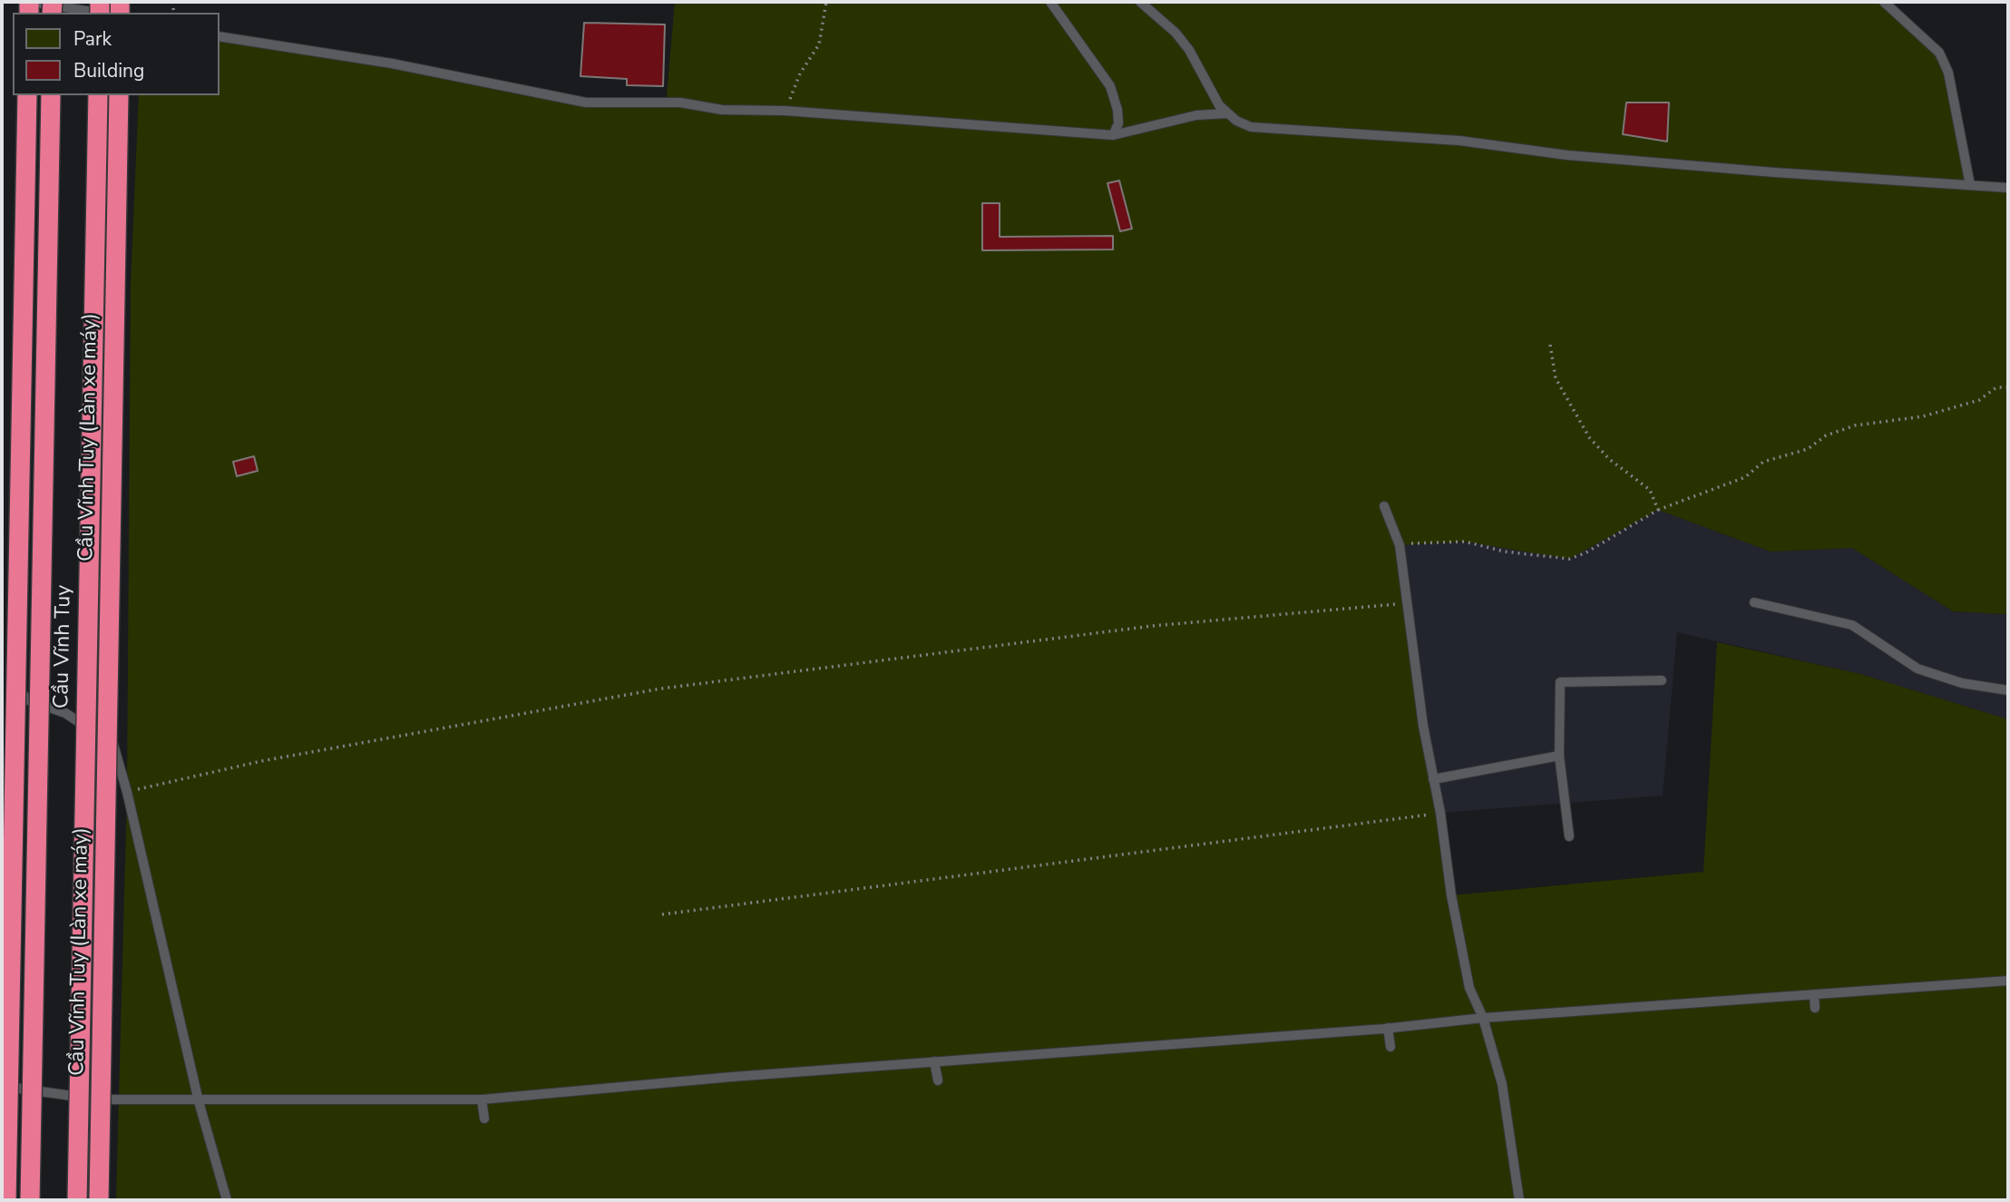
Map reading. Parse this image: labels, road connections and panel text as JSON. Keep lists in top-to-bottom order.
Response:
{
  "streets": {
    "highway": ["Cầu Vĩnh Tuy (Làn xe máy)", "Cầu Vĩnh Tuy"]
  },
  "legend": ["Park", "Building"]
}
